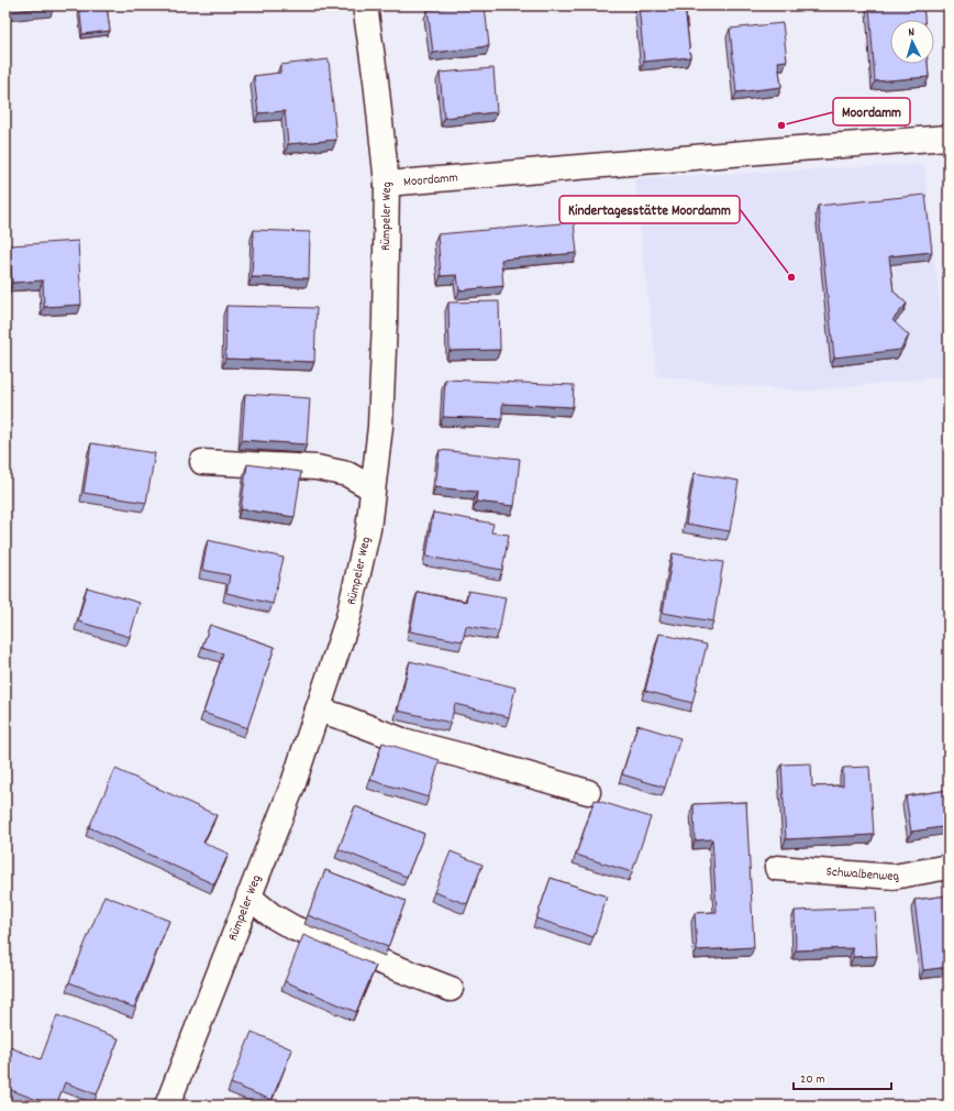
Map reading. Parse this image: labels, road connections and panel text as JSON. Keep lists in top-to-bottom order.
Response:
{
  "streets": {
    "street": ["Moordamm", "Rümpeler Weg", "Schwalbenweg"]
  },
  "crossings": [
    ["Moordamm", "Rümpeler Weg"]
  ],
  "places": ["Moordamm", "Kindertagesstätte Moordamm"],
  "scale_bar": "20 m",
  "north": "top"
}
